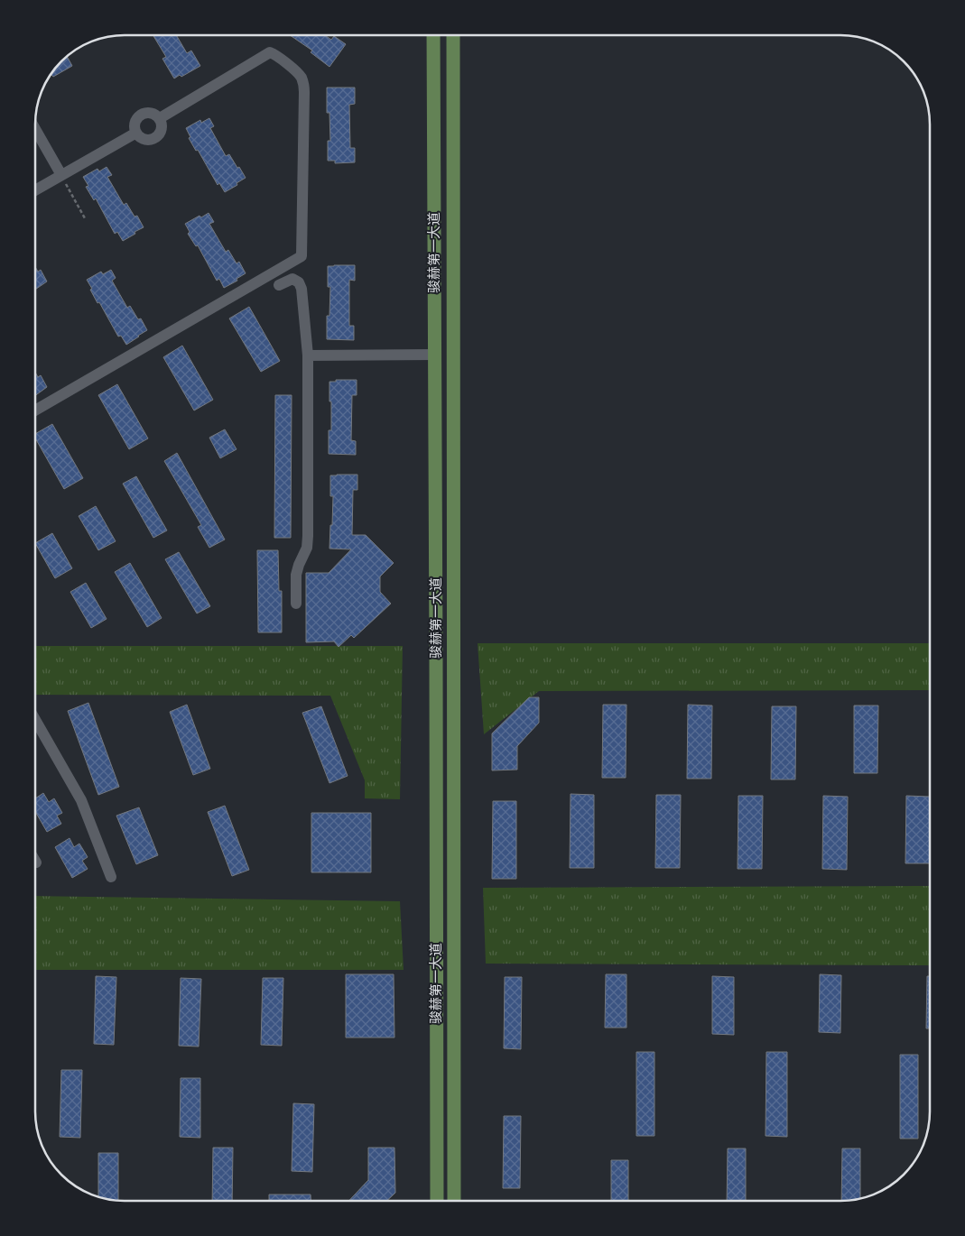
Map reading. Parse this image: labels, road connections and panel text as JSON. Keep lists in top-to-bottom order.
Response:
{
  "streets": {
    "main road": ["骏赫第一大道"]
  }
}
